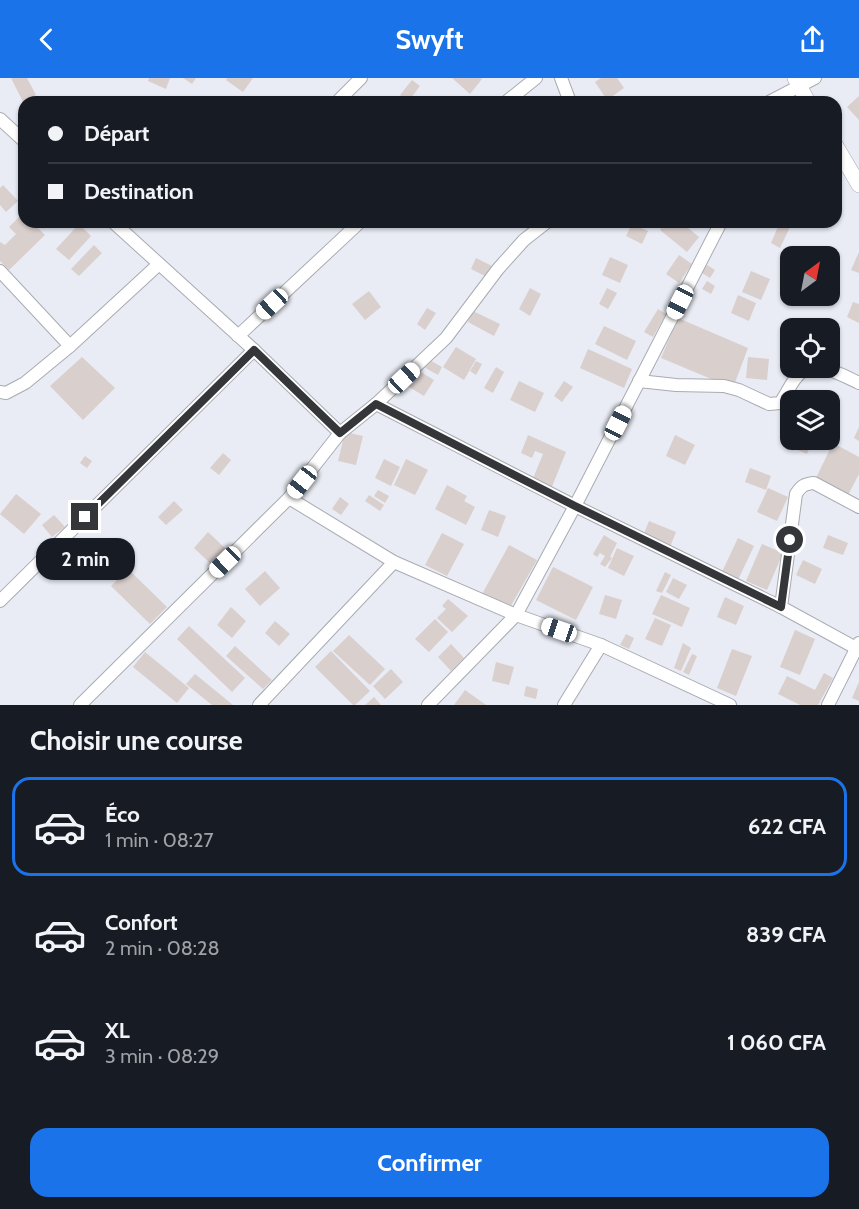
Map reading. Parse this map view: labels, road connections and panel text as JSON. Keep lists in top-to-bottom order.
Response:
{
  "north": "top right",
  "page": {
    "header": "Swyft",
    "banner": ["Départ", "Destination"],
    "bubble": "2 min",
    "heading": "Choisir une course",
    "list": [
      {
        "name": "Éco",
        "note": "1 min · 08:27",
        "value": "622 CFA"
      },
      {
        "name": "Confort",
        "note": "2 min · 08:28",
        "value": "839 CFA"
      },
      {
        "name": "XL",
        "note": "3 min · 08:29",
        "value": "1 060 CFA"
      }
    ],
    "buttons": "Confirmer"
  }
}
